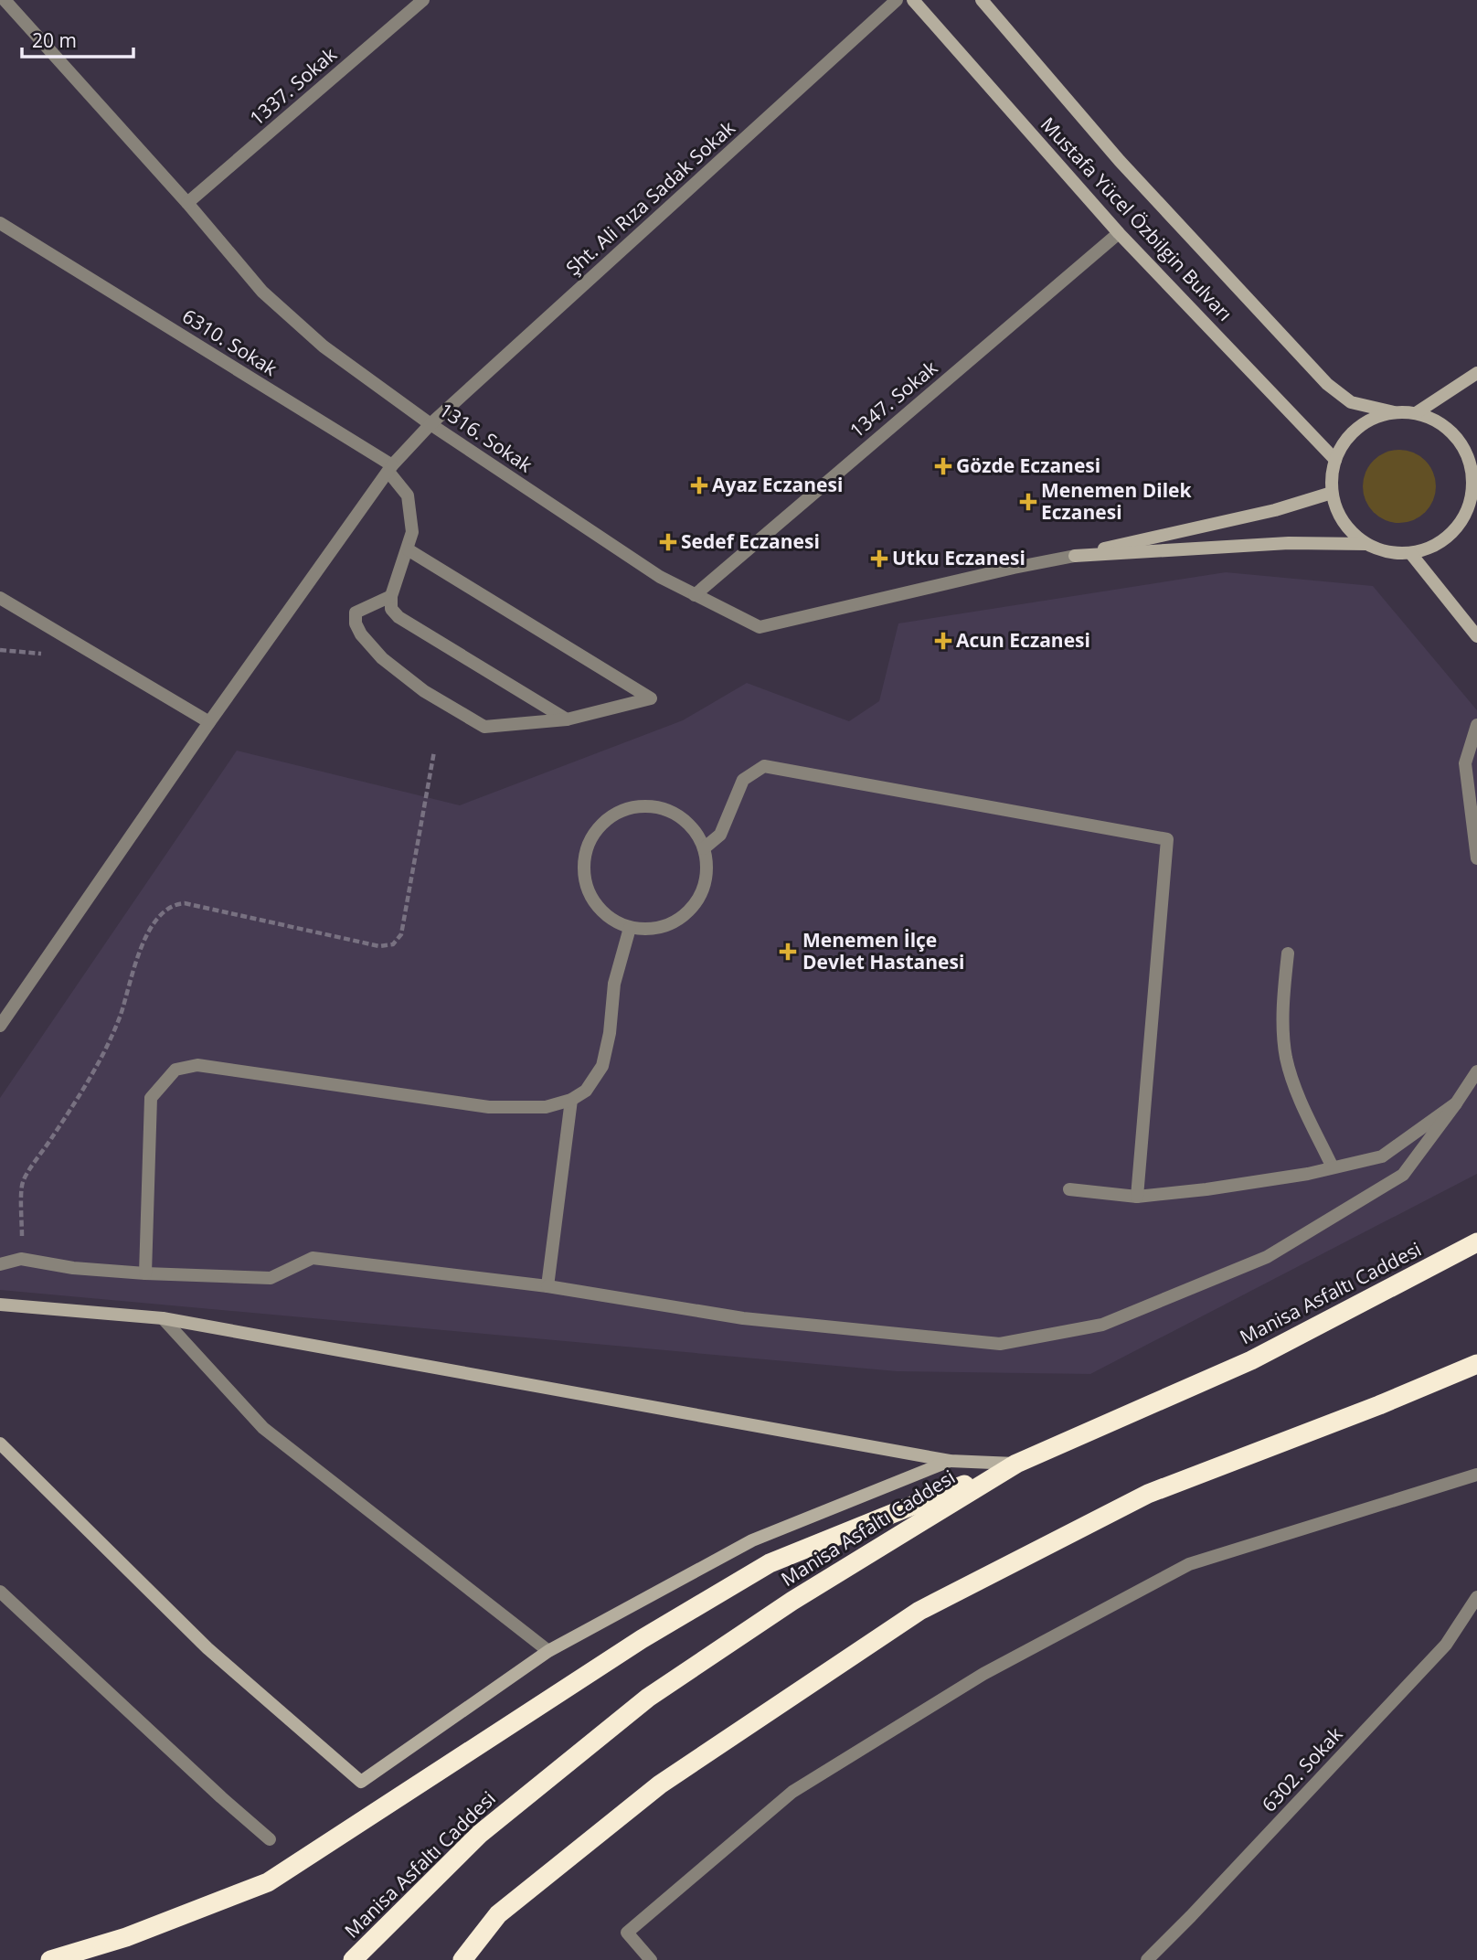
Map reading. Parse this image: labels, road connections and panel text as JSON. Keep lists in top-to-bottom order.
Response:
{
  "streets": {
    "highway": ["Manisa Asfaltı Caddesi"],
    "street": [
      "1337. Sokak",
      "Şht. Ali Rıza Sadak Sokak",
      "Mustafa Yücel Özbilgin Bulvarı",
      "6310. Sokak",
      "1347. Sokak",
      "1316. Sokak",
      "6302. Sokak"
    ]
  },
  "crossings": [
    ["1337. Sokak", "1316. Sokak"],
    ["Şht. Ali Rıza Sadak Sokak", "1316. Sokak"],
    ["Mustafa Yücel Özbilgin Bulvarı", "1347. Sokak"],
    ["1347. Sokak", "1316. Sokak"]
  ],
  "places": {
    "health": [
      "Gözde Eczanesi",
      "Ayaz Eczanesi",
      "Menemen Dilek Eczanesi",
      "Sedef Eczanesi",
      "Utku Eczanesi",
      "Acun Eczanesi",
      "Menemen İlçe Devlet Hastanesi"
    ]
  },
  "scale_bar": "20 m"
}
